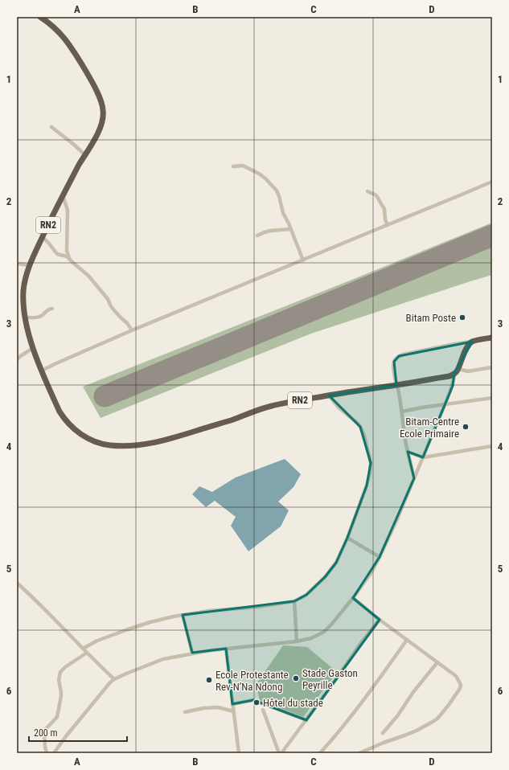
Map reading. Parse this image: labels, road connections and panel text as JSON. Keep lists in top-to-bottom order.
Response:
{
  "streets": {
    "highway": ["RN2"]
  },
  "places": [
    "Bitam Poste",
    "Bitam-Centre Ecole Primaire",
    "Stade Gaston Peyrille",
    "Ecole Protestante Rev-N’Na Ndong",
    "Hôtel du stade"
  ],
  "scale_bar": "200 m",
  "grid": {
    "columns": [
      "A",
      "B",
      "C",
      "D"
    ],
    "rows": [
      "1",
      "2",
      "3",
      "4",
      "5",
      "6"
    ]
  }
}
